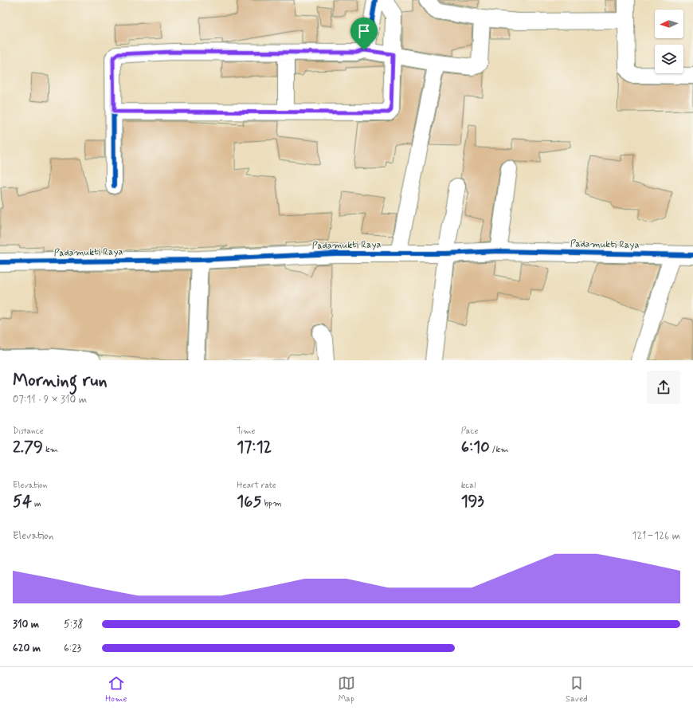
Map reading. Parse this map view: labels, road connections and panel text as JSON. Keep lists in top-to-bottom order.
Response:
{
  "streets": {
    "street": ["Padamukti Raya"]
  },
  "north": "left",
  "page": {
    "heading": ["Morning run", "07:11 · 9 × 310 m"],
    "stats": [
      ["Distance", "2.79 km"],
      ["Time", "17:12"],
      ["Pace", "6:10 /km"],
      ["Elevation", "54 m"],
      ["Heart rate", "165 bpm"],
      ["kcal", "193"]
    ],
    "chart": ["Elevation", "121–126 m"],
    "list": [
      {
        "name": "310 m",
        "note": "5:38"
      },
      {
        "name": "620 m",
        "note": "6:23"
      }
    ],
    "tabs": ["Home", "Map", "Saved"]
  }
}
